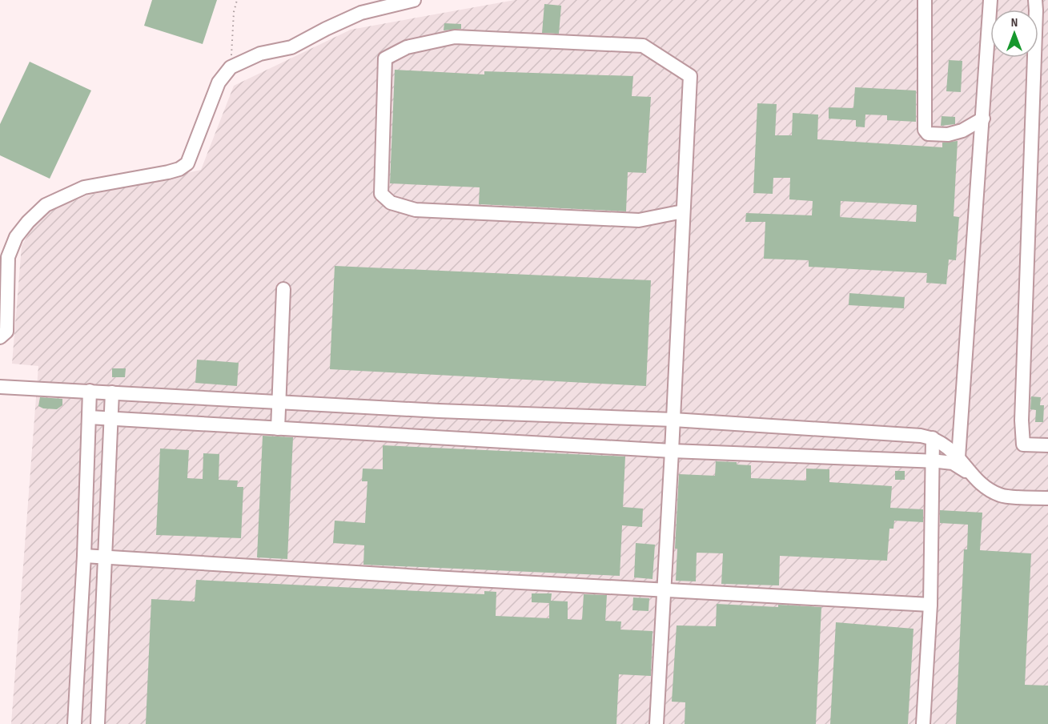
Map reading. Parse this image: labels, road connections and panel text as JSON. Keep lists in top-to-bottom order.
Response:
{
  "north": "top"
}
